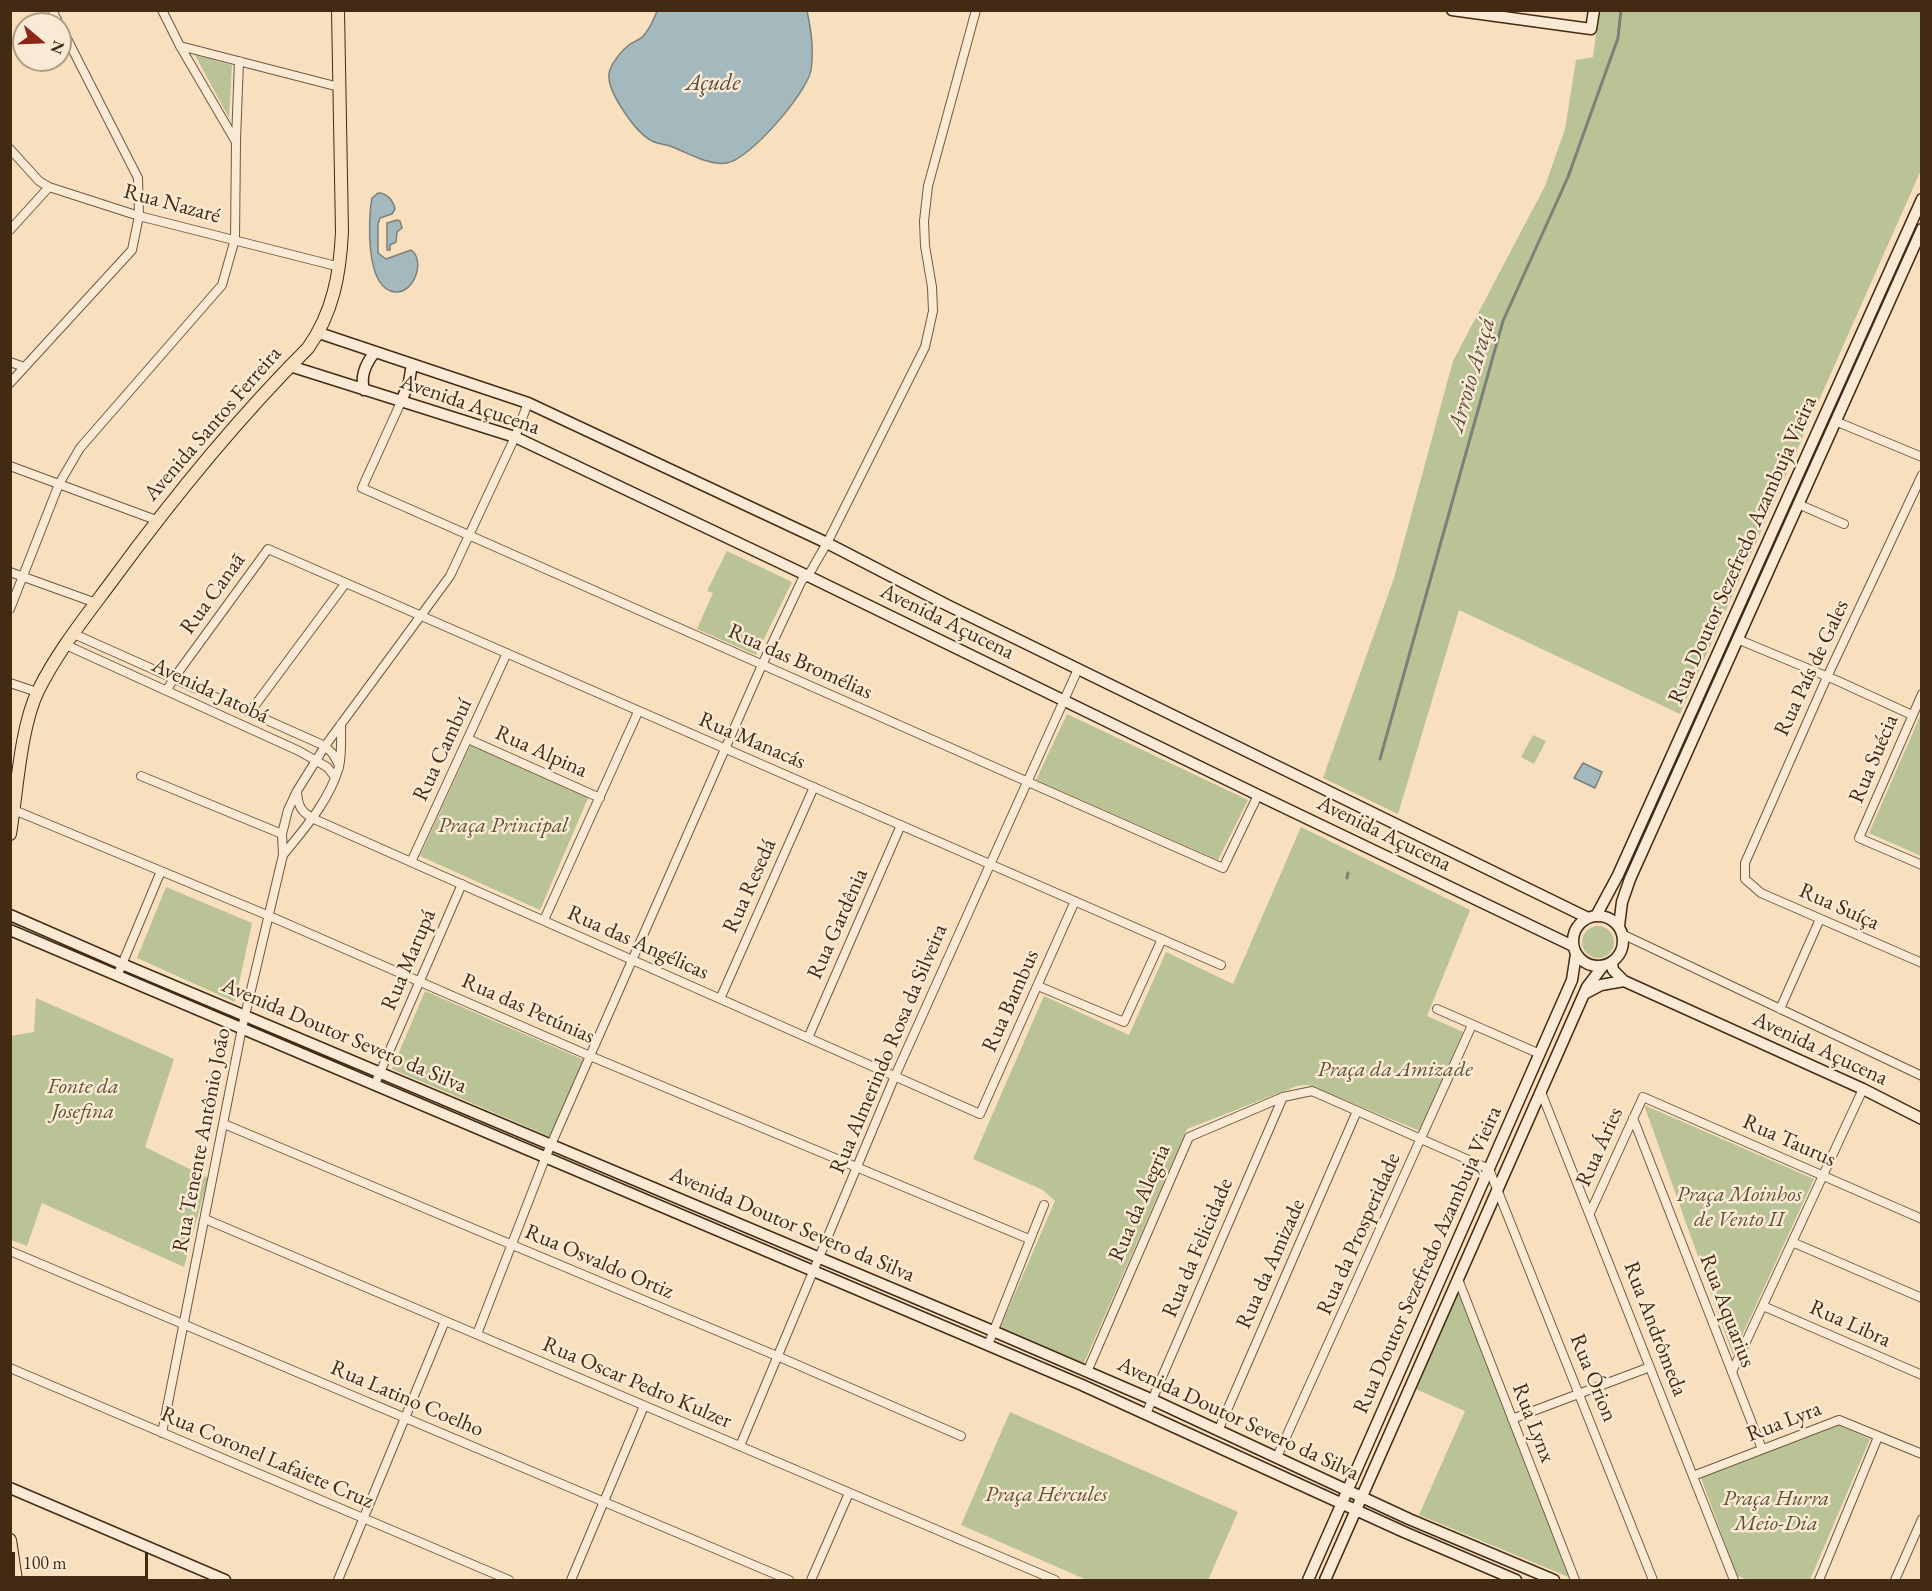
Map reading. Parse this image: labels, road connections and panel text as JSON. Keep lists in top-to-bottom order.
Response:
{
  "streets": {
    "main road": [
      "Avenida Açucena",
      "Avenida Santos Ferreira",
      "Rua Doutor Sezefredo Azambuja Vieira",
      "Avenida Doutor Severo da Silva"
    ],
    "street": [
      "Rua Nazaré",
      "Rua Canaã",
      "Rua das Bromélias",
      "Rua País de Gales",
      "Avenida Jatobá",
      "Rua Manacás",
      "Rua Cambuí",
      "Rua Alpina",
      "Rua Suécia",
      "Rua Resedá",
      "Rua Suíça",
      "Rua Gardênia",
      "Rua das Angélicas",
      "Rua Marupá",
      "Rua Bambus",
      "Rua das Petúnias",
      "Rua Almerindo Rosa da Silveira",
      "Rua Tenente Antônio João",
      "Rua Taurus",
      "Rua Áries",
      "Rua da Alegria",
      "Rua da Prosperidade",
      "Rua da Felicidade",
      "Rua Osvaldo Ortiz",
      "Rua da Amizade",
      "Rua Aquarius",
      "Rua Libra",
      "Rua Andrômeda",
      "Rua Órion",
      "Rua Oscar Pedro Kulzer",
      "Rua Latino Coelho",
      "Rua Lyra",
      "Rua Lynx",
      "Rua Coronel Lafaiete Cruz"
    ]
  },
  "crossings": [
    ["Rua Nazaré", "Avenida Santos Ferreira"],
    ["Avenida Açucena", "Avenida Santos Ferreira"],
    ["Avenida Açucena", "Rua Doutor Sezefredo Azambuja Vieira"],
    ["Avenida Açucena", "Rua das Bromélias"],
    ["Avenida Açucena", "Rua Almerindo Rosa da Silveira"],
    ["Avenida Açucena", "Rua Tenente Antônio João"],
    ["Avenida Santos Ferreira", "Avenida Jatobá"],
    ["Avenida Santos Ferreira", "Rua das Petúnias"],
    ["Rua Doutor Sezefredo Azambuja Vieira", "Avenida Doutor Severo da Silva"],
    ["Rua Doutor Sezefredo Azambuja Vieira", "Rua da Alegria"],
    ["Rua Doutor Sezefredo Azambuja Vieira", "Rua Andrômeda"],
    ["Rua Doutor Sezefredo Azambuja Vieira", "Rua Órion"],
    ["Rua Doutor Sezefredo Azambuja Vieira", "Rua Lynx"],
    ["Rua Canaã", "Avenida Jatobá"],
    ["Rua Canaã", "Rua Manacás"],
    ["Rua das Bromélias", "Rua Almerindo Rosa da Silveira"],
    ["Rua das Bromélias", "Rua Tenente Antônio João"],
    ["Rua País de Gales", "Rua Suíça"],
    ["Avenida Jatobá", "Rua Tenente Antônio João"],
    ["Rua Manacás", "Rua Cambuí"],
    ["Rua Manacás", "Rua Resedá"],
    ["Rua Manacás", "Rua Gardênia"],
    ["Rua Manacás", "Rua Bambus"],
    ["Rua Manacás", "Rua Almerindo Rosa da Silveira"],
    ["Rua Manacás", "Rua Tenente Antônio João"],
    ["Rua Cambuí", "Rua Alpina"],
    ["Rua Cambuí", "Rua das Angélicas"],
    ["Rua Resedá", "Rua das Angélicas"],
    ["Rua Gardênia", "Rua das Angélicas"],
    ["Rua das Angélicas", "Rua Marupá"],
    ["Rua das Angélicas", "Rua Bambus"],
    ["Rua das Angélicas", "Rua Almerindo Rosa da Silveira"],
    ["Rua das Angélicas", "Rua Tenente Antônio João"],
    ["Rua Marupá", "Rua das Petúnias"],
    ["Rua Marupá", "Avenida Doutor Severo da Silva"],
    ["Rua das Petúnias", "Rua Almerindo Rosa da Silveira"],
    ["Rua das Petúnias", "Rua Tenente Antônio João"],
    ["Avenida Doutor Severo da Silva", "Rua Almerindo Rosa da Silveira"],
    ["Avenida Doutor Severo da Silva", "Rua Tenente Antônio João"],
    ["Avenida Doutor Severo da Silva", "Rua da Alegria"],
    ["Avenida Doutor Severo da Silva", "Rua da Prosperidade"],
    ["Avenida Doutor Severo da Silva", "Rua da Felicidade"],
    ["Avenida Doutor Severo da Silva", "Rua da Amizade"],
    ["Rua Almerindo Rosa da Silveira", "Rua Osvaldo Ortiz"],
    ["Rua Almerindo Rosa da Silveira", "Rua Oscar Pedro Kulzer"],
    ["Rua Tenente Antônio João", "Rua Osvaldo Ortiz"],
    ["Rua Tenente Antônio João", "Rua Oscar Pedro Kulzer"],
    ["Rua Tenente Antônio João", "Rua Latino Coelho"],
    ["Rua Tenente Antônio João", "Rua Coronel Lafaiete Cruz"],
    ["Rua Taurus", "Rua Áries"],
    ["Rua Áries", "Rua Aquarius"],
    ["Rua Áries", "Rua Andrômeda"],
    ["Rua da Alegria", "Rua da Prosperidade"],
    ["Rua da Alegria", "Rua da Felicidade"],
    ["Rua da Alegria", "Rua da Amizade"],
    ["Rua Aquarius", "Rua Lyra"],
    ["Rua Andrômeda", "Rua Lyra"]
  ],
  "water": ["Açude", "Arroio Araçá"],
  "parks": [
    "Praça Principal",
    "Praça da Amizade",
    "Fonte da Josefina",
    "Praça Moinhos de Vento II",
    "Praça Hércules",
    "Praça Hurra Meio-Dia"
  ],
  "scale_bar": "100 m",
  "north": "right"
}
